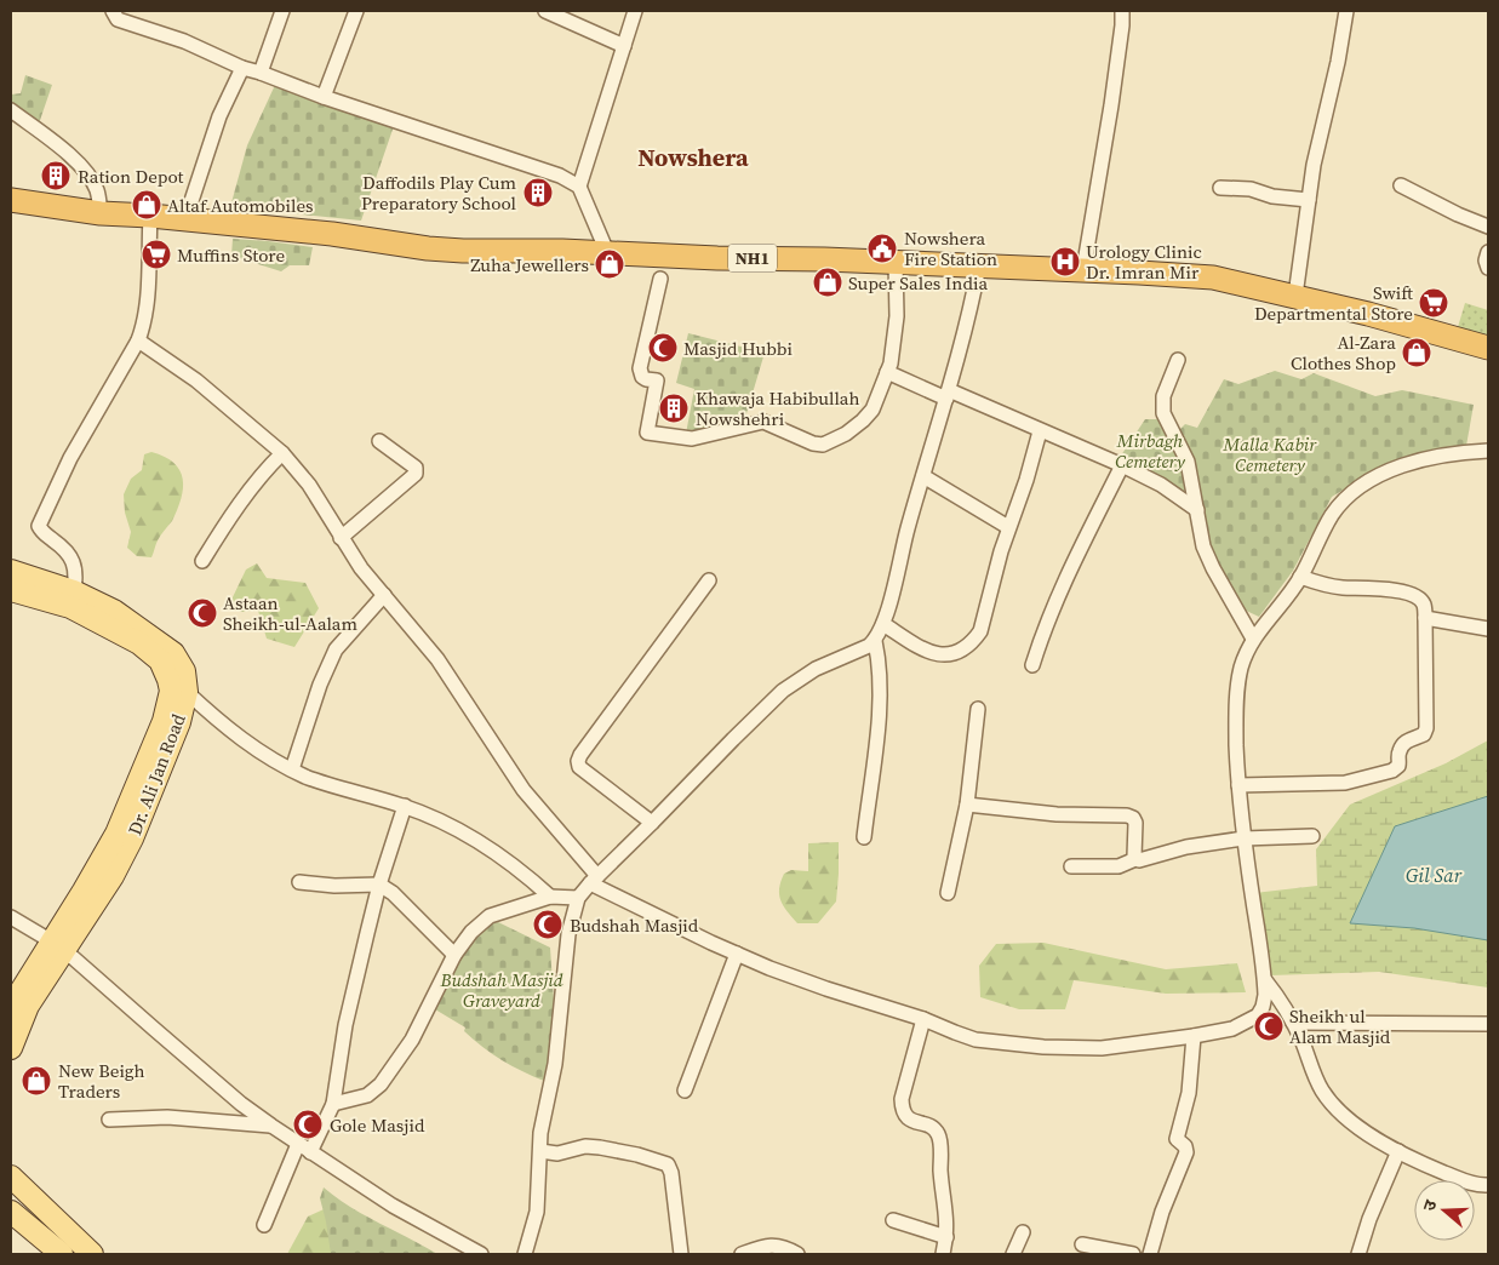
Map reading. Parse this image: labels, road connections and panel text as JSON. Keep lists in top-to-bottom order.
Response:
{
  "streets": {
    "highway": ["NH1"],
    "main road": ["Dr. Ali Jan Road"]
  },
  "districts": ["Nowshera"],
  "water": ["Gil Sar"],
  "parks": ["Mirbagh Cemetery", "Malla Kabir Cemetery", "Budshah Masjid Graveyard"],
  "places": {
    "building": ["Ration Depot", "Daffodils Play Cum Preparatory School", "Khawaja Habibullah Nowshehri"],
    "shop": [
      "Altaf Automobiles",
      "Zuha Jewellers",
      "Super Sales India",
      "Al-Zara Clothes Shop",
      "New Beigh Traders"
    ],
    "public building": ["Nowshera Fire Station"],
    "supermarket": ["Muffins Store", "Swift Departmental Store"],
    "hospital": ["Urology Clinic Dr. Imran Mir"],
    "mosque": [
      "Masjid Hubbi",
      "Astaan Sheikh-ul-Aalam",
      "Budshah Masjid",
      "Sheikh ul Alam Masjid",
      "Gole Masjid"
    ]
  },
  "north": "left"
}
